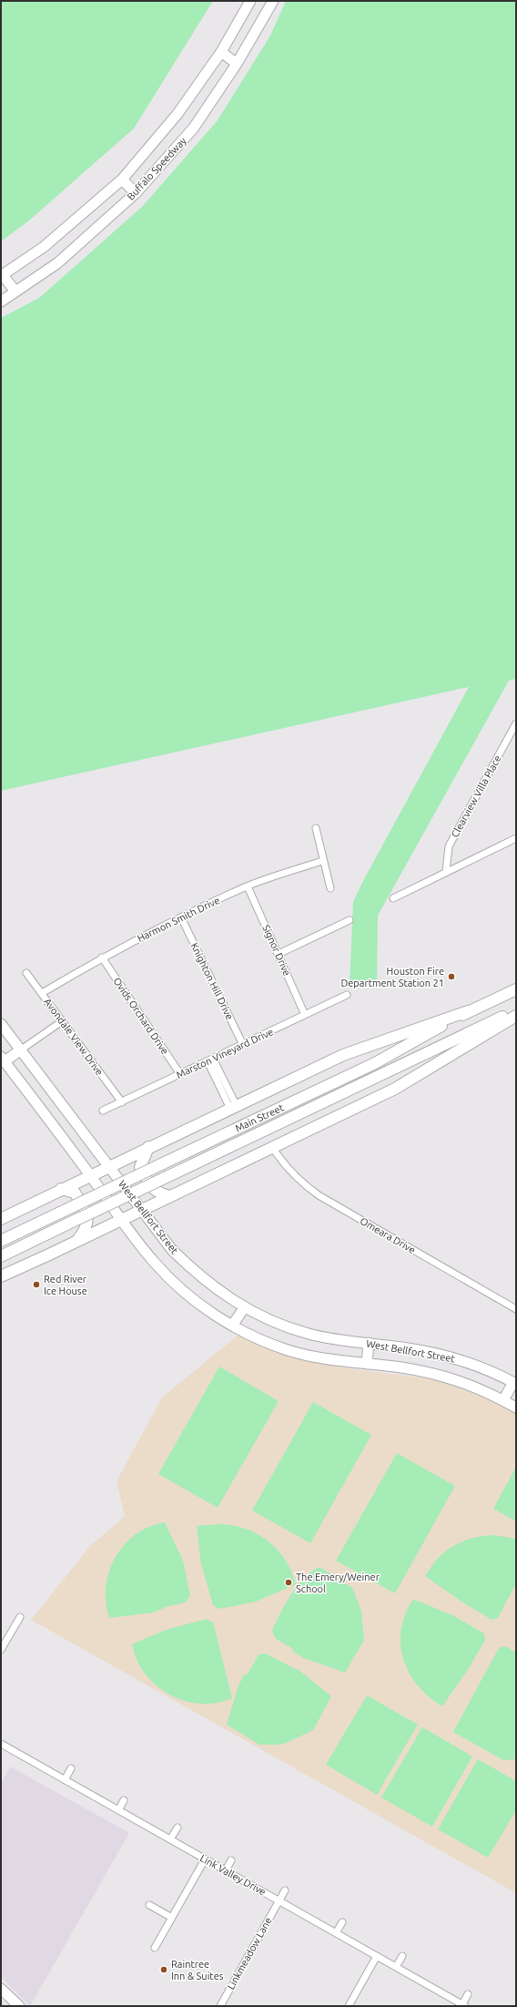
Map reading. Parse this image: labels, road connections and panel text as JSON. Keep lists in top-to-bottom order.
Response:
{
  "streets": {
    "highway": ["Main Street"],
    "main road": ["Buffalo Speedway", "West Bellfort Street"],
    "street": [
      "Clearview Villa Place",
      "Harmon Smith Drive",
      "Signor Drive",
      "Knighton Hill Drive",
      "Ovids Orchard Drive",
      "Avondale View Drive",
      "Marston Vineyard Drive",
      "Omeara Drive",
      "Link Valley Drive",
      "Linkmeadow Lane"
    ]
  },
  "crossings": [
    ["Harmon Smith Drive", "Signor Drive"],
    ["Harmon Smith Drive", "Knighton Hill Drive"],
    ["Harmon Smith Drive", "Ovids Orchard Drive"],
    ["Harmon Smith Drive", "Avondale View Drive"],
    ["Signor Drive", "Marston Vineyard Drive"],
    ["Knighton Hill Drive", "Marston Vineyard Drive"],
    ["Ovids Orchard Drive", "Marston Vineyard Drive"],
    ["Avondale View Drive", "Marston Vineyard Drive"],
    ["Link Valley Drive", "Linkmeadow Lane"]
  ],
  "places": [
    "Houston Fire Department Station 21",
    "Red River Ice House",
    "The Emery/Weiner School",
    "Raintree Inn & Suites"
  ]
}
